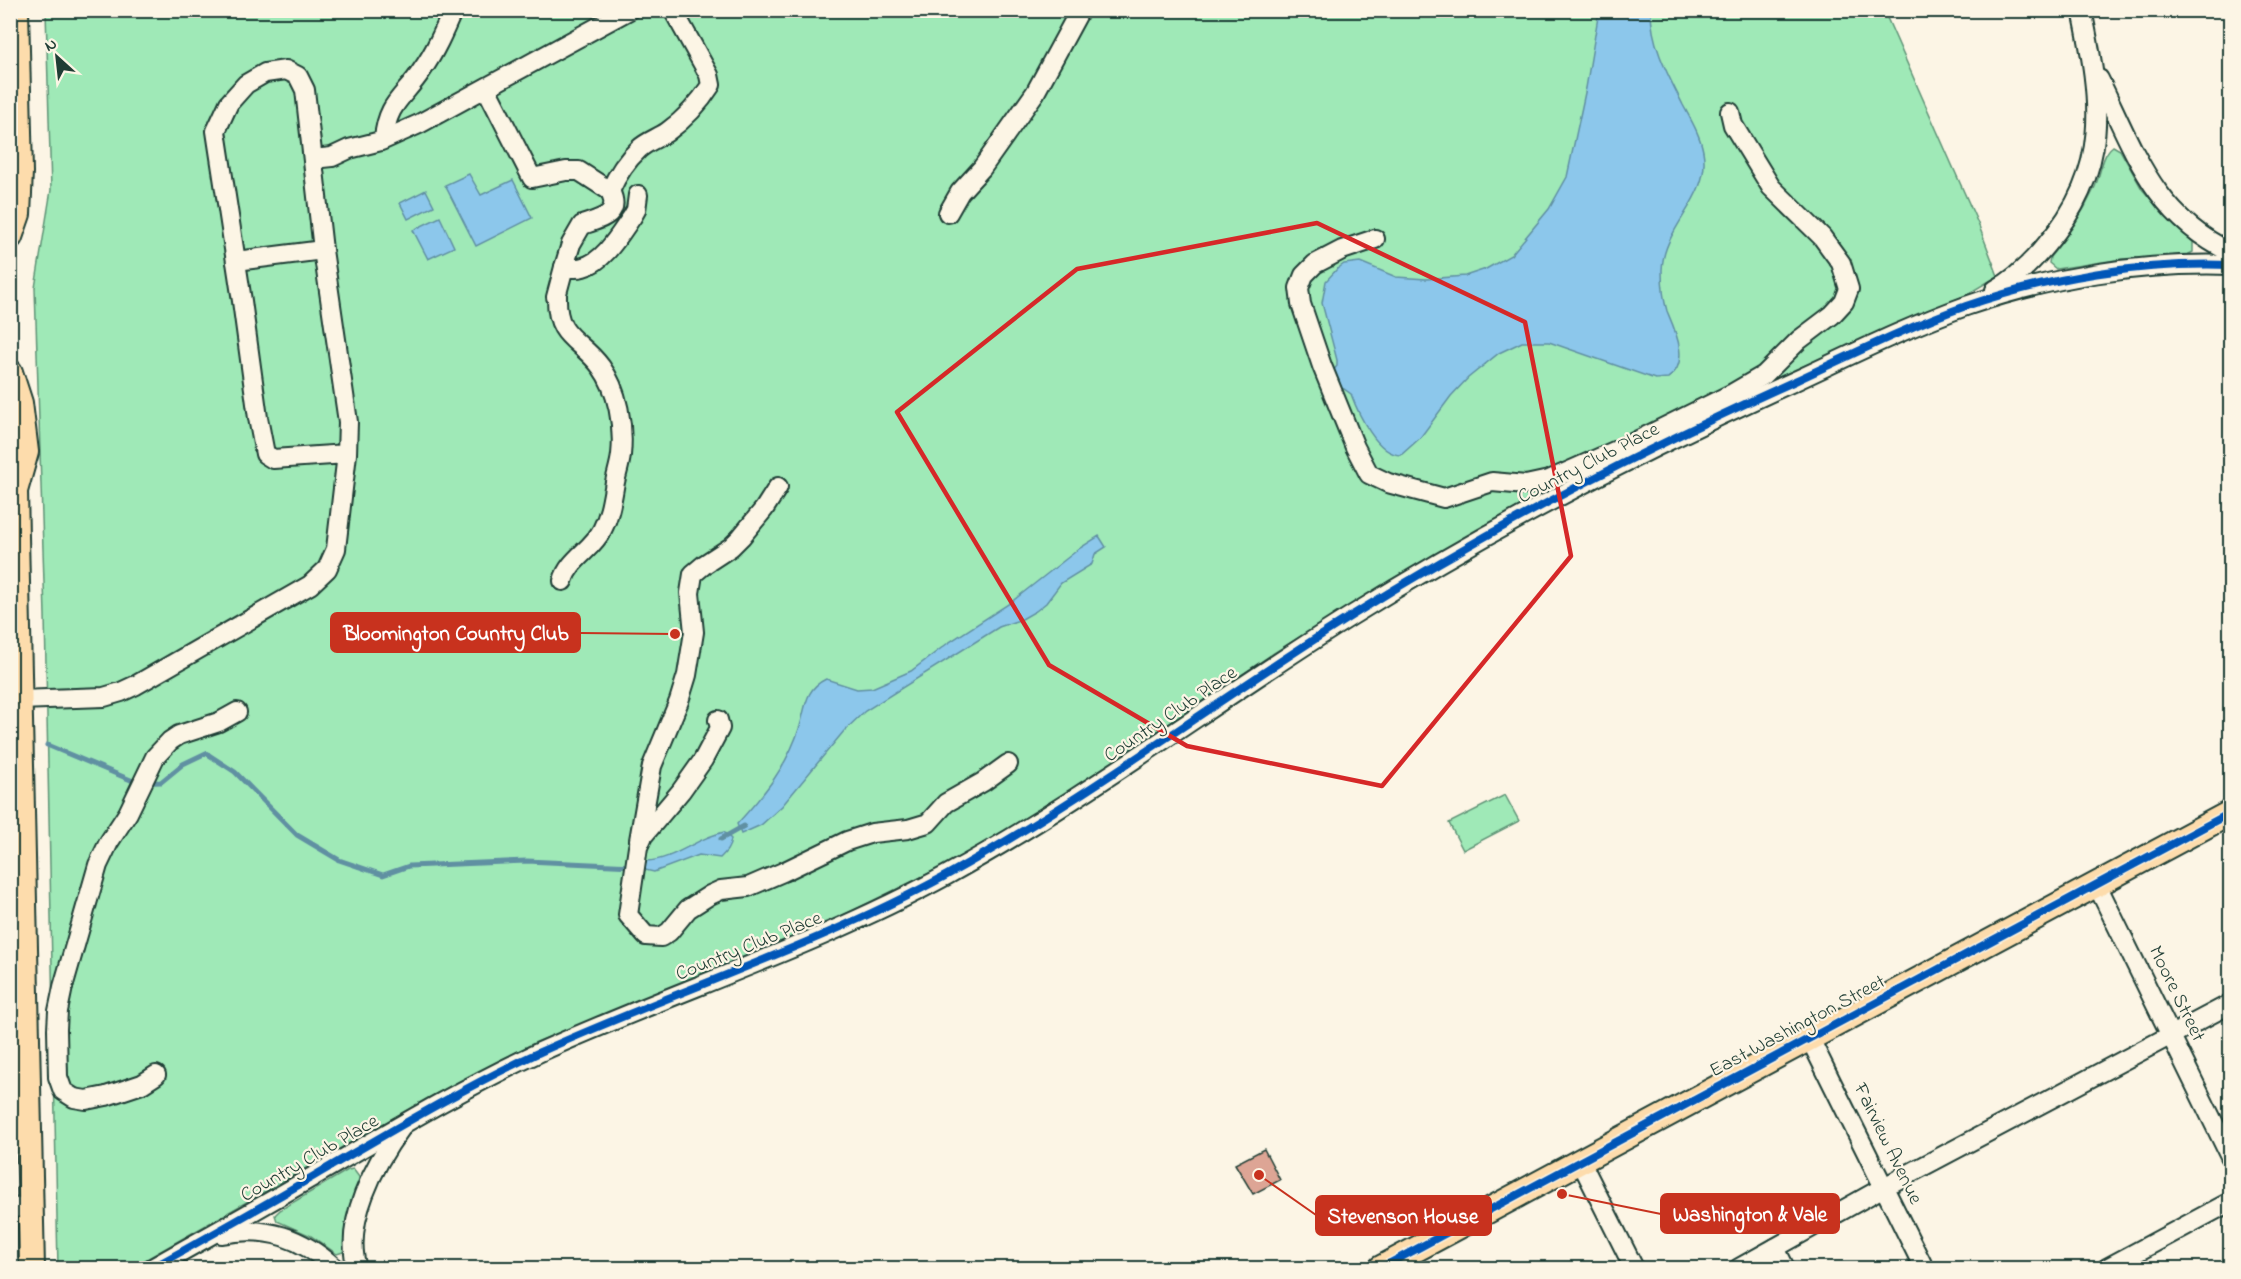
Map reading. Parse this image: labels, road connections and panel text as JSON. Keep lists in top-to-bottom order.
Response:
{
  "streets": {
    "main road": ["East Washington Street"],
    "street": ["Country Club Place", "Moore Street", "Fairview Avenue"]
  },
  "crossings": [
    ["Moore Street", "East Washington Street"],
    ["East Washington Street", "Fairview Avenue"]
  ],
  "places": ["Bloomington Country Club", "Stevenson House", "Washington & Vale"],
  "north": "top left"
}
